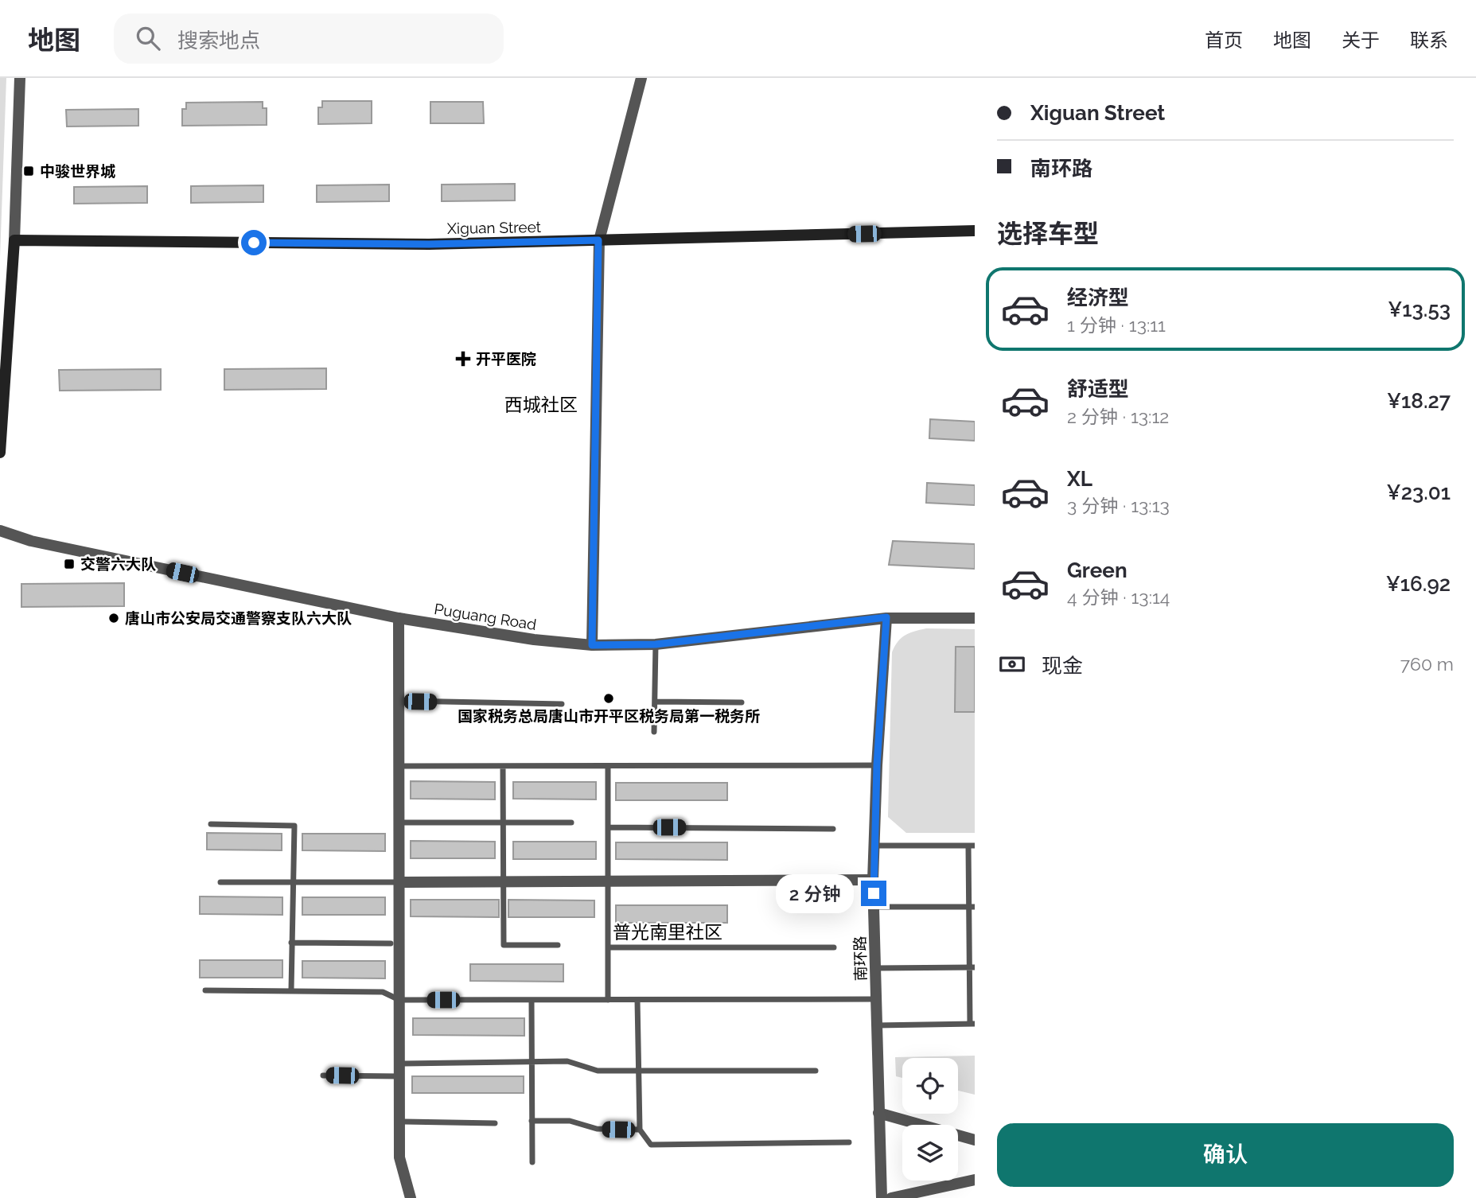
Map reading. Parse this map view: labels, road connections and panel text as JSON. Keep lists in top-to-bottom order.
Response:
{
  "streets": {
    "main road": ["Xiguan Street"],
    "street": ["Puguang Road", "南环路"]
  },
  "crossings": [
    ["Puguang Road", "南环路"]
  ],
  "districts": ["西城社区", "普光南里社区"],
  "places": {
    "transit": ["中骏世界城", "交警六大队"],
    "health": ["开平医院"],
    "other": ["唐山市公安局交通警察支队六大队", "国家税务总局唐山市开平区税务局第一税务所"]
  },
  "page": {
    "header": "地图",
    "search": "搜索地点",
    "nav": [
      "首页",
      "地图",
      "关于",
      "联系"
    ],
    "banner": ["Xiguan Street", "南环路"],
    "heading": "选择车型",
    "list": [
      {
        "name": "经济型",
        "note": "1 分钟 · 13:11",
        "value": "¥13.53"
      },
      {
        "name": "舒适型",
        "note": "2 分钟 · 13:12",
        "value": "¥18.27"
      },
      {
        "name": "XL",
        "note": "3 分钟 · 13:13",
        "value": "¥23.01"
      },
      {
        "name": "Green",
        "note": "4 分钟 · 13:14",
        "value": "¥16.92"
      }
    ],
    "pay": ["现金", "760 m"],
    "bubble": "2 分钟",
    "buttons": "确认"
  }
}
